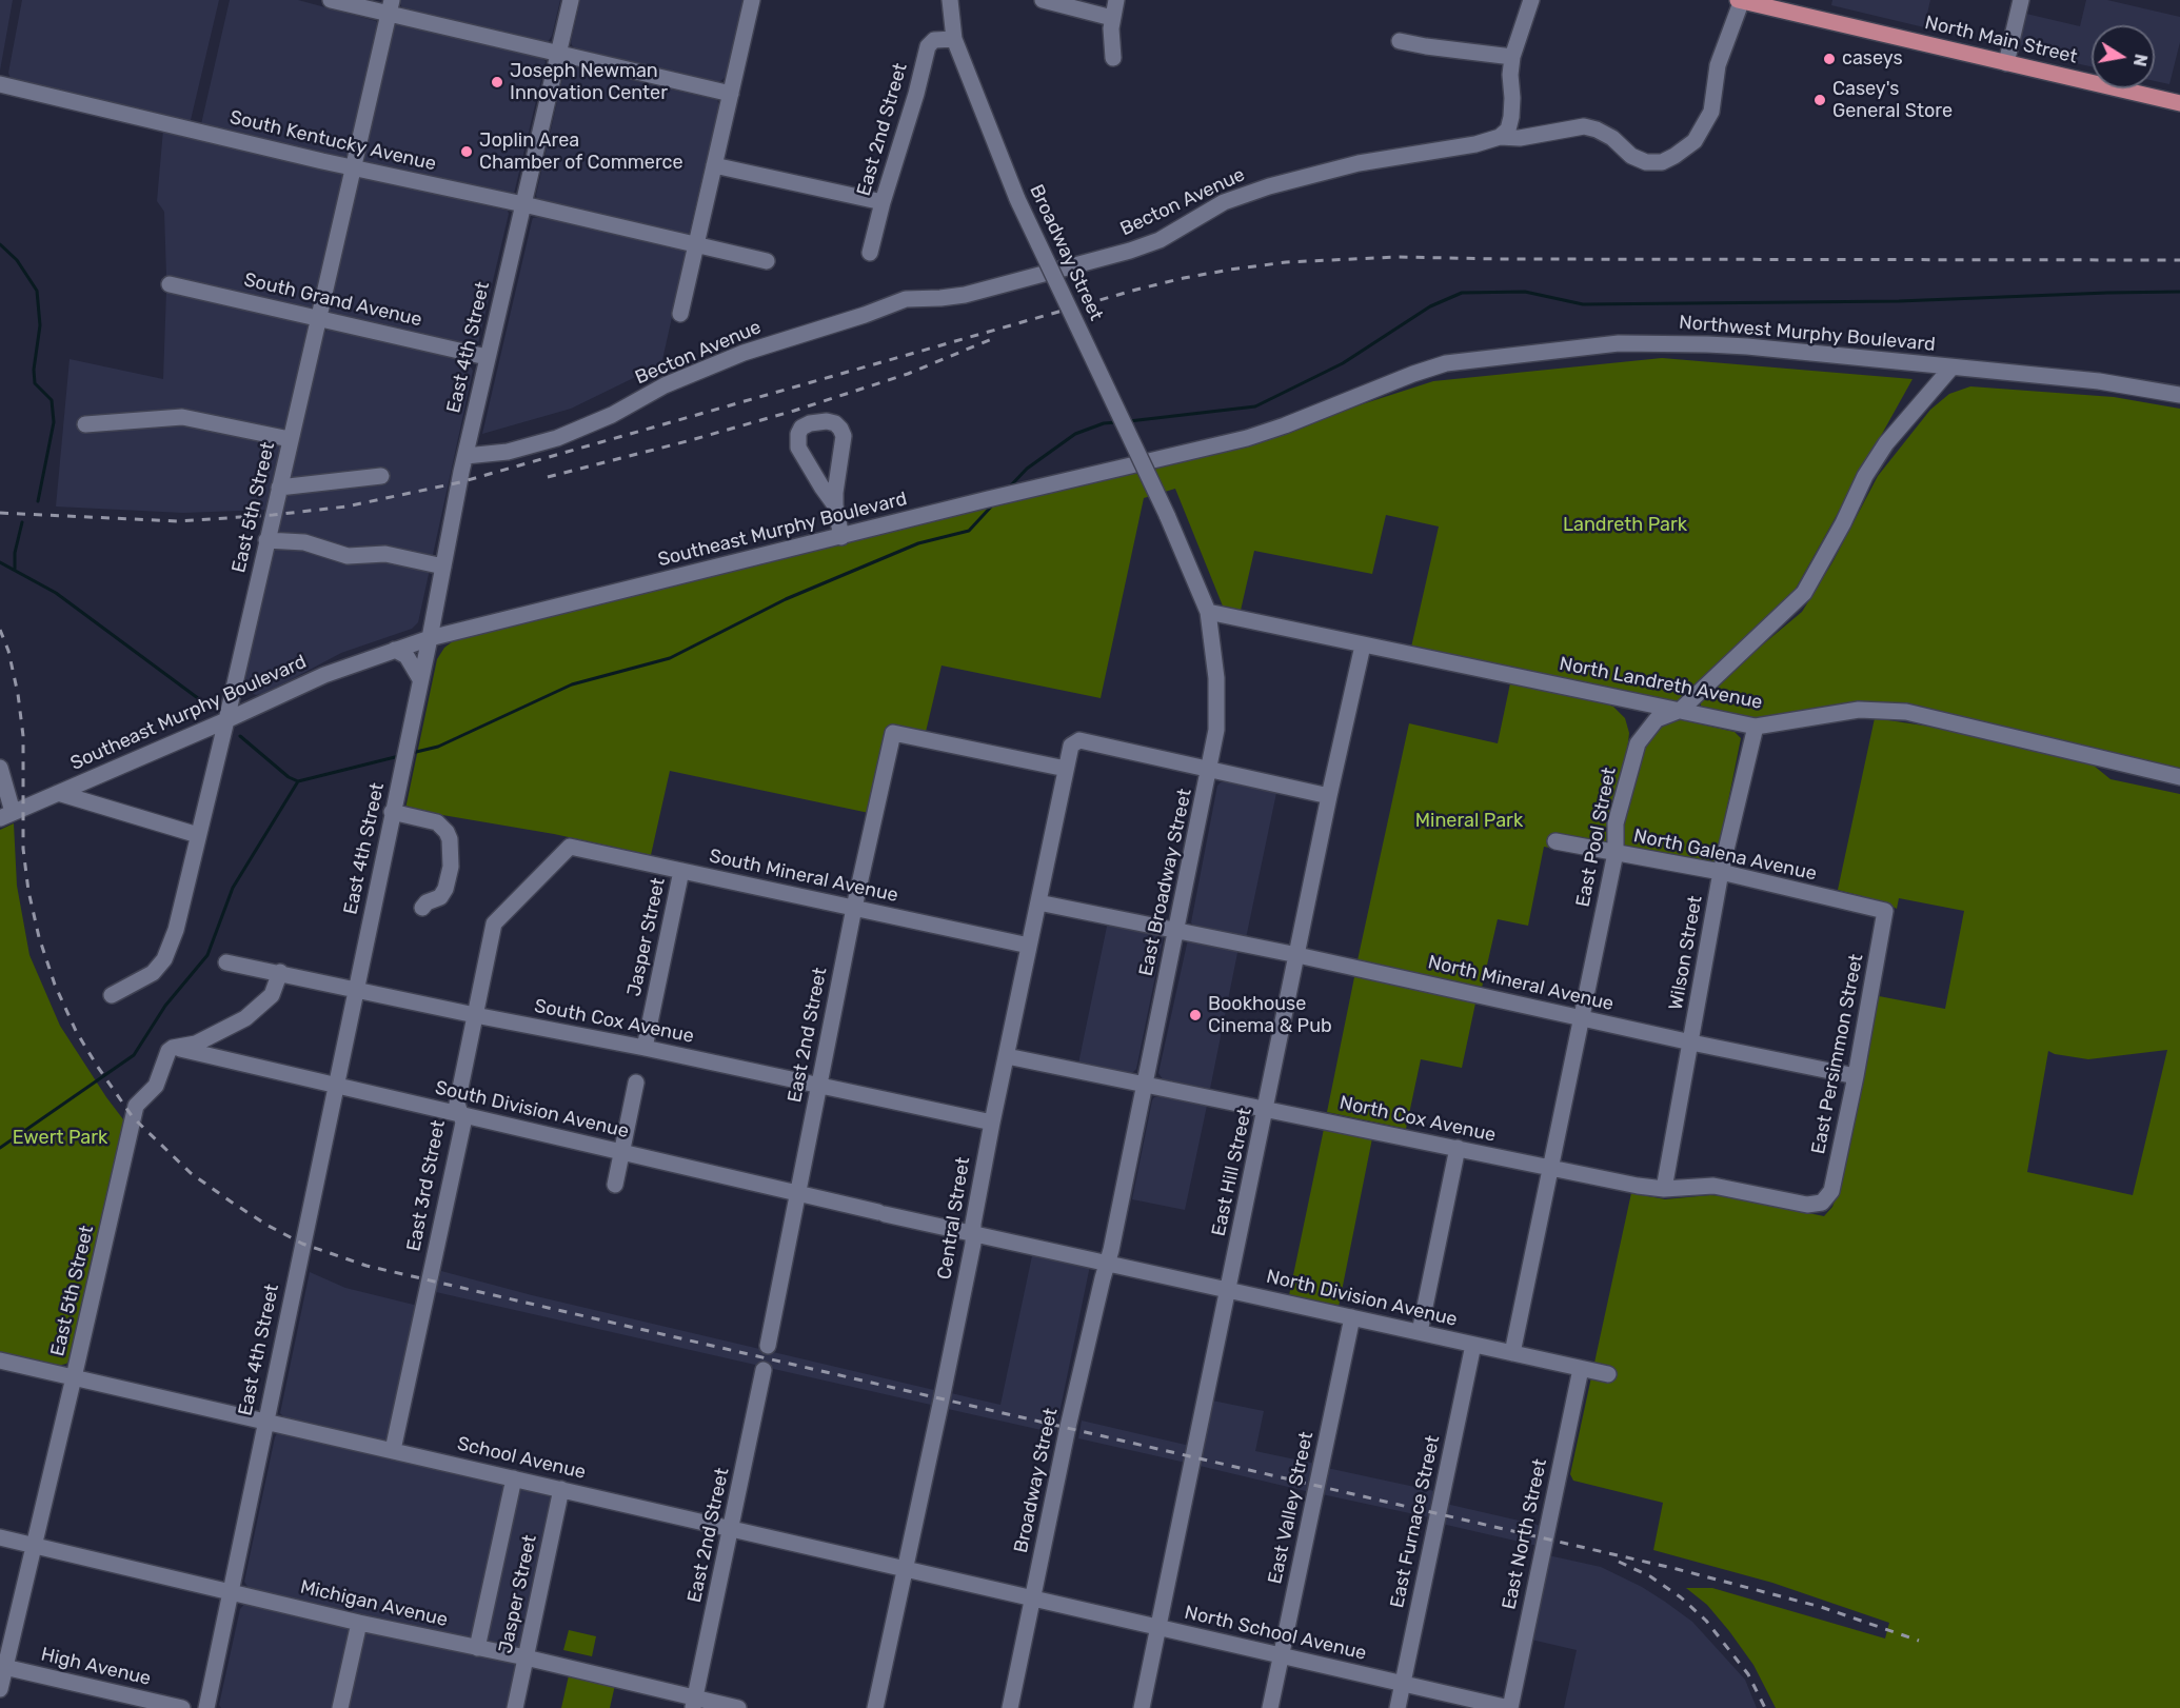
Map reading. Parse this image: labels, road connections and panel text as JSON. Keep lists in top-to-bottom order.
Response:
{
  "streets": {
    "main road": ["North Main Street"],
    "street": [
      "East 2nd Street",
      "South Kentucky Avenue",
      "Becton Avenue",
      "Broadway Street",
      "South Grand Avenue",
      "Northwest Murphy Boulevard",
      "East 4th Street",
      "East 5th Street",
      "Southeast Murphy Boulevard",
      "North Landreth Avenue",
      "East Pool Street",
      "North Galena Avenue",
      "South Mineral Avenue",
      "East Broadway Street",
      "Jasper Street",
      "Wilson Street",
      "North Mineral Avenue",
      "South Cox Avenue",
      "East Persimmon Street",
      "South Division Avenue",
      "North Cox Avenue",
      "East Hill Street",
      "East 3rd Street",
      "Central Street",
      "North Division Avenue",
      "School Avenue",
      "East Valley Street",
      "East Furnace Street",
      "East North Street",
      "Michigan Avenue",
      "North School Avenue",
      "High Avenue"
    ]
  },
  "crossings": [
    ["North Main Street", "Becton Avenue"],
    ["East 2nd Street", "Broadway Street"],
    ["East 2nd Street", "South Mineral Avenue"],
    ["East 2nd Street", "South Cox Avenue"],
    ["East 2nd Street", "South Division Avenue"],
    ["East 2nd Street", "Central Street"],
    ["East 2nd Street", "School Avenue"],
    ["East 2nd Street", "Michigan Avenue"],
    ["South Kentucky Avenue", "East 4th Street"],
    ["South Kentucky Avenue", "East 5th Street"],
    ["Becton Avenue", "East 4th Street"],
    ["Broadway Street", "East Broadway Street"],
    ["Broadway Street", "South Division Avenue"],
    ["Broadway Street", "North Division Avenue"],
    ["Broadway Street", "School Avenue"],
    ["Broadway Street", "North School Avenue"],
    ["South Grand Avenue", "East 4th Street"],
    ["South Grand Avenue", "East 5th Street"],
    ["Northwest Murphy Boulevard", "Southeast Murphy Boulevard"],
    ["Northwest Murphy Boulevard", "East Pool Street"],
    ["East 4th Street", "Southeast Murphy Boulevard"],
    ["East 4th Street", "South Cox Avenue"],
    ["East 4th Street", "South Division Avenue"],
    ["East 4th Street", "School Avenue"],
    ["East 4th Street", "Michigan Avenue"],
    ["East 5th Street", "Southeast Murphy Boulevard"],
    ["East 5th Street", "South Division Avenue"],
    ["East 5th Street", "School Avenue"],
    ["East 5th Street", "Michigan Avenue"],
    ["East 5th Street", "High Avenue"],
    ["North Landreth Avenue", "East Pool Street"],
    ["North Landreth Avenue", "East Broadway Street"],
    ["North Landreth Avenue", "Wilson Street"],
    ["North Landreth Avenue", "East Hill Street"],
    ["East Pool Street", "North Galena Avenue"],
    ["East Pool Street", "North Mineral Avenue"],
    ["East Pool Street", "North Cox Avenue"],
    ["East Pool Street", "North Division Avenue"],
    ["North Galena Avenue", "Wilson Street"],
    ["North Galena Avenue", "East Persimmon Street"],
    ["South Mineral Avenue", "Jasper Street"],
    ["South Mineral Avenue", "East 3rd Street"],
    ["South Mineral Avenue", "Central Street"],
    ["East Broadway Street", "North Mineral Avenue"],
    ["East Broadway Street", "South Division Avenue"],
    ["East Broadway Street", "North Cox Avenue"],
    ["East Broadway Street", "Central Street"],
    ["East Broadway Street", "North Division Avenue"],
    ["Jasper Street", "South Cox Avenue"],
    ["Jasper Street", "School Avenue"],
    ["Jasper Street", "Michigan Avenue"],
    ["Wilson Street", "North Mineral Avenue"],
    ["Wilson Street", "North Cox Avenue"],
    ["North Mineral Avenue", "East Persimmon Street"],
    ["North Mineral Avenue", "East Hill Street"],
    ["South Cox Avenue", "East 3rd Street"],
    ["South Cox Avenue", "Central Street"],
    ["East Persimmon Street", "North Cox Avenue"],
    ["South Division Avenue", "East 3rd Street"],
    ["South Division Avenue", "Central Street"],
    ["South Division Avenue", "North Division Avenue"],
    ["North Cox Avenue", "East Hill Street"],
    ["North Cox Avenue", "Central Street"],
    ["East Hill Street", "North Division Avenue"],
    ["East Hill Street", "North School Avenue"],
    ["East 3rd Street", "School Avenue"],
    ["Central Street", "School Avenue"],
    ["North Division Avenue", "East Valley Street"],
    ["North Division Avenue", "East Furnace Street"],
    ["North Division Avenue", "East North Street"],
    ["School Avenue", "North School Avenue"],
    ["East Valley Street", "North School Avenue"],
    ["East Furnace Street", "North School Avenue"],
    ["East North Street", "North School Avenue"]
  ],
  "parks": ["Landreth Park", "Mineral Park", "Ewert Park"],
  "places": [
    "caseys",
    "Joseph Newman Innovation Center",
    "Casey's General Store",
    "Joplin Area Chamber of Commerce",
    "Bookhouse Cinema & Pub"
  ],
  "north": "right"
}
